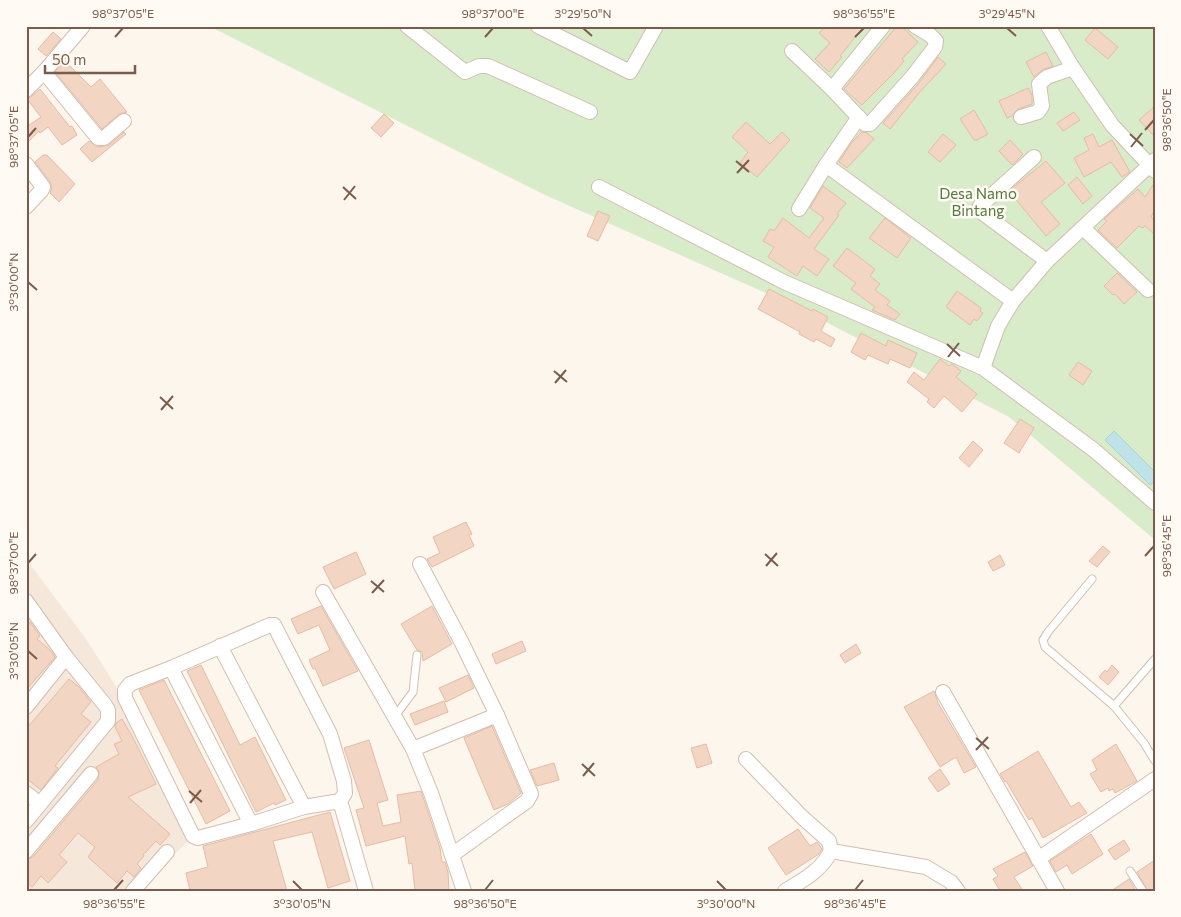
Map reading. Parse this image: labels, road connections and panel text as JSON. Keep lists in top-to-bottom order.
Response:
{
  "parks": ["Desa Namo Bintang"],
  "scale_bar": "50 m",
  "coordinates": [
    "98°37'05\"E",
    "98°37'00\"E",
    "3°29'50\"N",
    "98°36'55\"E",
    "3°29'45\"N",
    "98°36'50\"E",
    "3°30'00\"N",
    "98°36'45\"E",
    "3°30'05\"N"
  ]
}
